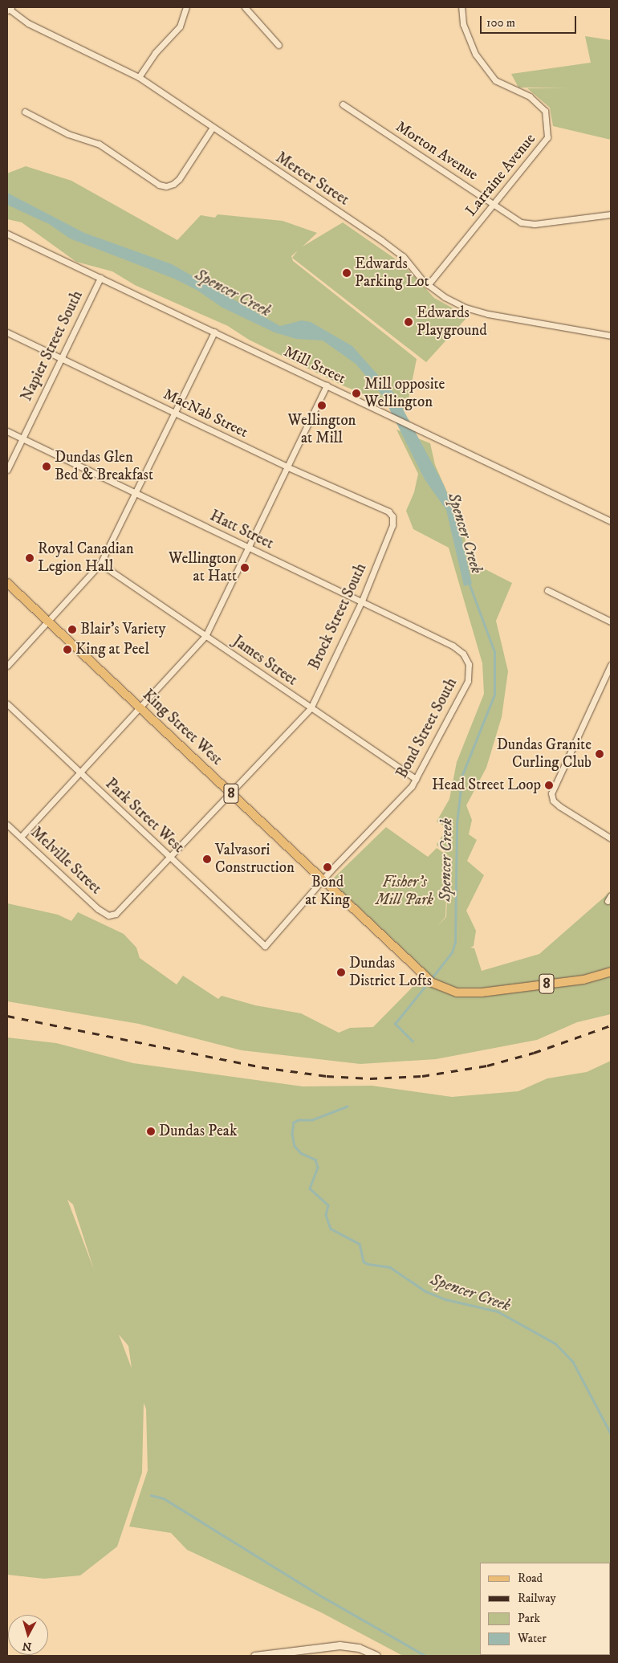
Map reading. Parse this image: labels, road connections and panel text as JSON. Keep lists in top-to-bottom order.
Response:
{
  "streets": {
    "main road": ["King Street West", "8"],
    "street": [
      "Morton Avenue",
      "Larraine Avenue",
      "Mercer Street",
      "Napier Street South",
      "Mill Street",
      "MacNab Street",
      "Hatt Street",
      "Brock Street South",
      "James Street",
      "Bond Street South",
      "Park Street West",
      "Melville Street"
    ]
  },
  "crossings": [
    ["Morton Avenue", "Larraine Avenue"],
    ["Larraine Avenue", "Mercer Street"],
    ["Napier Street South", "Mill Street"],
    ["Napier Street South", "MacNab Street"],
    ["Napier Street South", "Hatt Street"],
    ["MacNab Street", "Brock Street South"],
    ["Hatt Street", "Brock Street South"],
    ["Hatt Street", "Bond Street South"],
    ["Brock Street South", "James Street"],
    ["Brock Street South", "King Street West"],
    ["Brock Street South", "Park Street West"],
    ["Brock Street South", "Melville Street"],
    ["James Street", "Bond Street South"],
    ["King Street West", "Bond Street South"],
    ["Bond Street South", "Park Street West"]
  ],
  "water": ["Spencer Creek"],
  "parks": ["Fisher's Mill Park"],
  "places": [
    "Edwards Parking Lot",
    "Edwards Playground",
    "Mill opposite Wellington",
    "Wellington at Mill",
    "Dundas Glen Bed & Breakfast",
    "Royal Canadian Legion Hall",
    "Wellington at Hatt",
    "Blair's Variety",
    "King at Peel",
    "Dundas Granite Curling Club",
    "Head Street Loop",
    "Valvasori Construction",
    "Bond at King",
    "Dundas District Lofts",
    "Dundas Peak"
  ],
  "legend": [
    "Road",
    "Railway",
    "Park",
    "Water"
  ],
  "scale_bar": "100 m",
  "north": "bottom"
}
